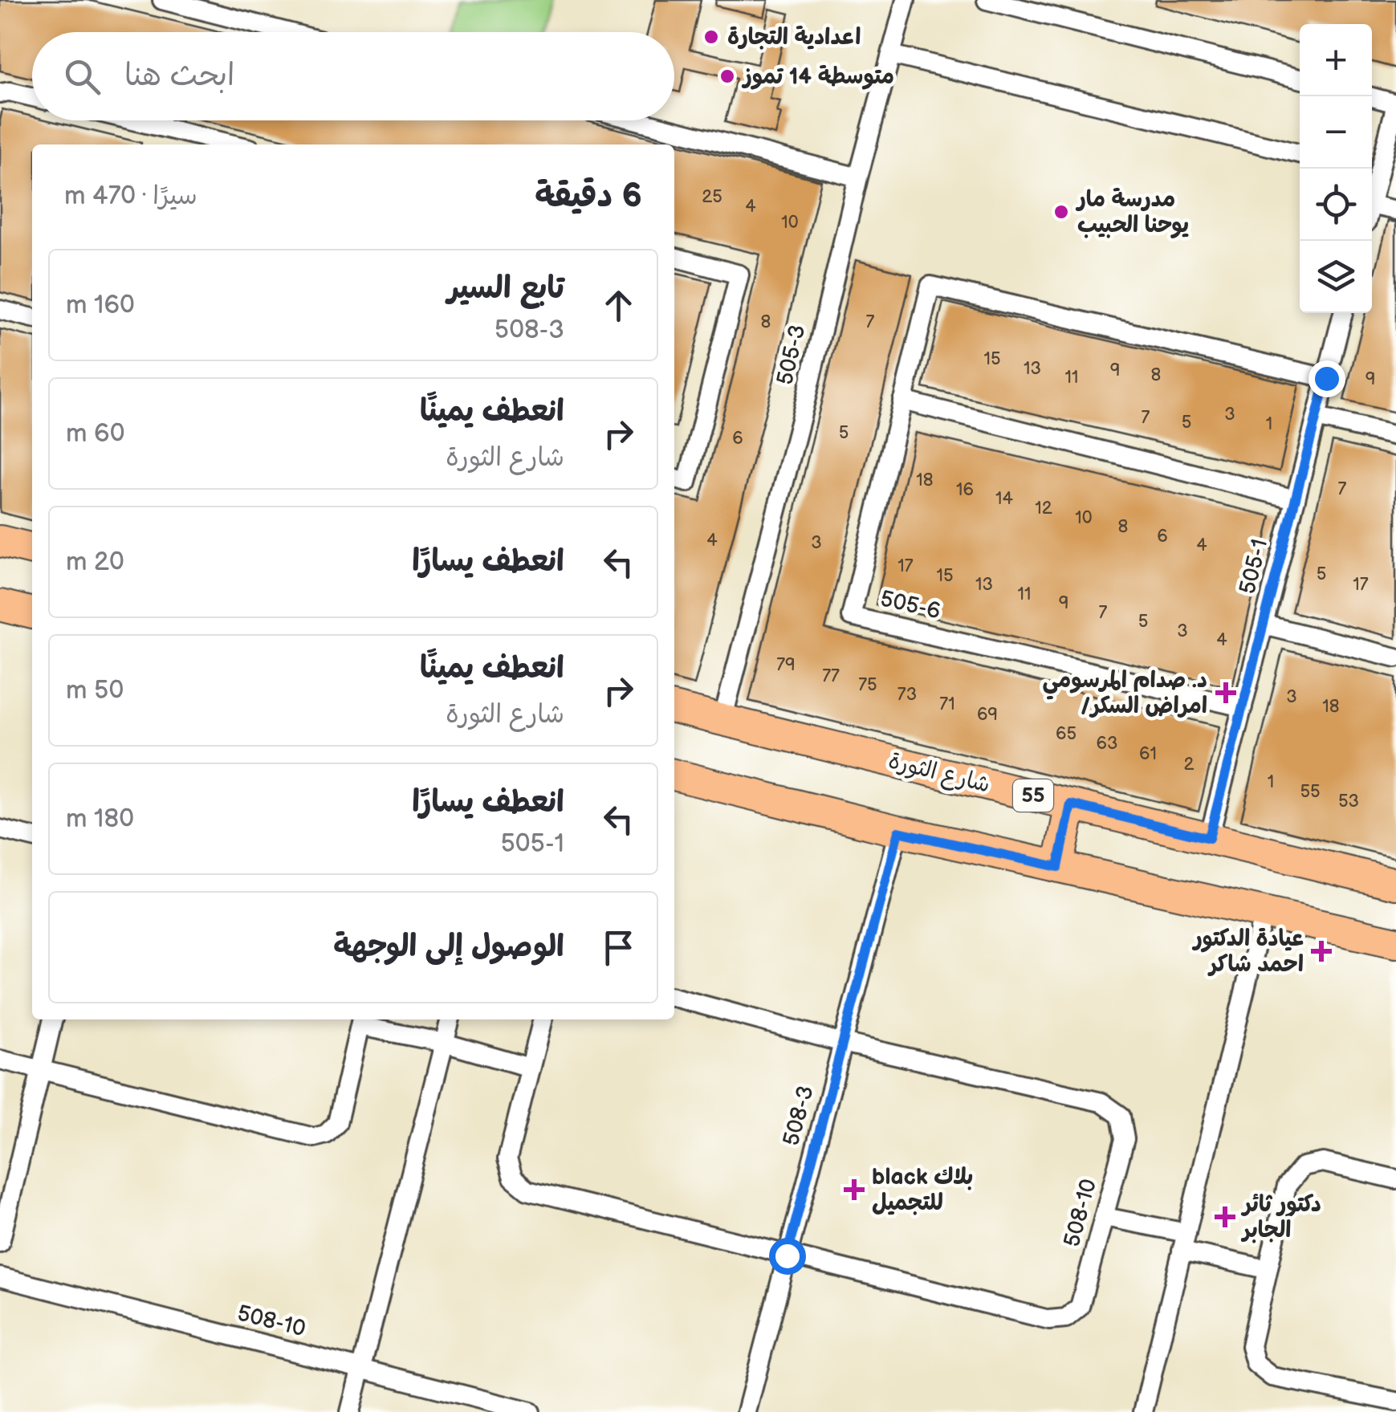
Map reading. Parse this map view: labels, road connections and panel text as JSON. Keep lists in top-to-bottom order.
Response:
{
  "streets": {
    "main road": ["شارع الثورة", "55"],
    "street": [
      "505-3",
      "505-1",
      "505-6",
      "508-3",
      "508-10"
    ]
  },
  "crossings": [
    ["505-3", "شارع الثورة"],
    ["505-1", "505-6"],
    ["505-1", "شارع الثورة"],
    ["508-3", "508-10"]
  ],
  "places": {
    "other": ["اعدادية التجارة", "متوسطة 14 تموز", "مدرسة مار يوحنا الحبيب"],
    "health": [
      "د. صدام المرسومي /امراض السكر",
      "عيادة الدكتور احمد شاكر",
      "black بلاك للتجميل",
      "دكتور ثائر الجابر"
    ]
  },
  "house_numbers": [
    "25",
    "4",
    "10",
    "8",
    "7",
    "15",
    "13",
    "9",
    "8",
    "11",
    "9",
    "3",
    "7",
    "5",
    "1",
    "5",
    "6",
    "18",
    "7",
    "16",
    "14",
    "12",
    "10",
    "8",
    "6",
    "4",
    "3",
    "4",
    "17",
    "5",
    "15",
    "13",
    "17",
    "11",
    "9",
    "7",
    "5",
    "3",
    "4",
    "79",
    "77",
    "75",
    "73",
    "3",
    "71",
    "18",
    "69",
    "65",
    "63",
    "61",
    "2",
    "1",
    "55",
    "53"
  ],
  "page": {
    "map_buttons": ["+", "−"],
    "search": "ابحث هنا",
    "heading": ["6 دقيقة", "سيرًا · 470 m"],
    "list": [
      ["تابع السير", "508-3", "160 m"],
      ["انعطف يمينًا", "شارع الثورة", "60 m"],
      ["انعطف يسارًا", "20 m"],
      ["انعطف يمينًا", "شارع الثورة", "50 m"],
      ["انعطف يسارًا", "505-1", "180 m"],
      "الوصول إلى الوجهة"
    ]
  }
}
